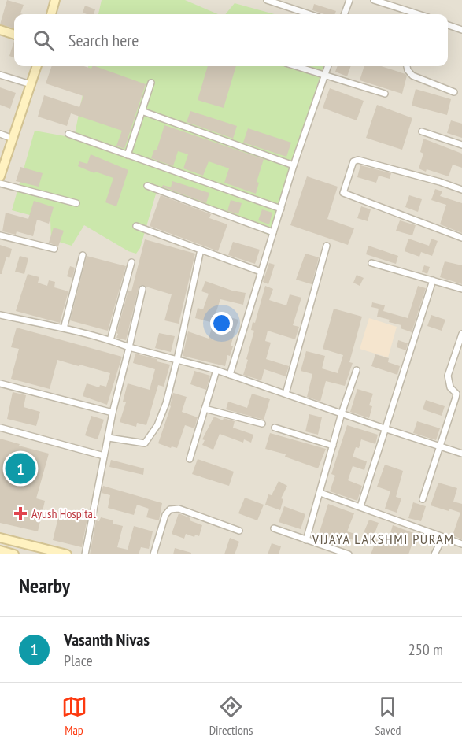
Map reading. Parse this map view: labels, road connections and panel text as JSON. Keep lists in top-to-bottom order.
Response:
{
  "districts": ["VIJAYA LAKSHMI PURAM"],
  "places": {
    "health": ["Ayush Hospital"]
  },
  "page": {
    "search": "Search here",
    "pins": "1",
    "heading": "Nearby",
    "list": [
      {
        "mark": "1",
        "name": "Vasanth Nivas",
        "note": "Place",
        "value": "250 m"
      }
    ],
    "nav": ["Map", "Directions", "Saved"]
  }
}
